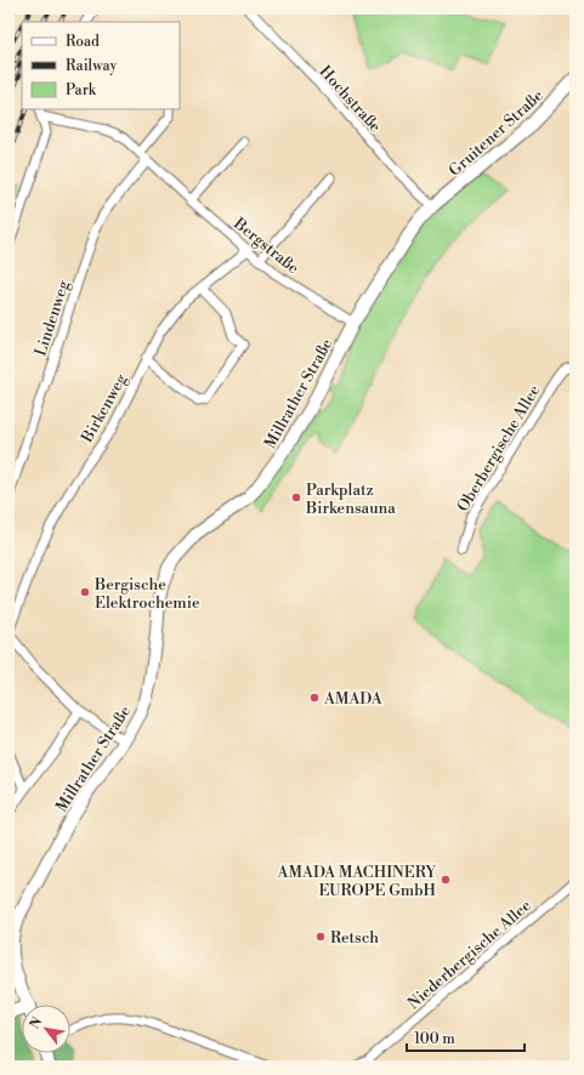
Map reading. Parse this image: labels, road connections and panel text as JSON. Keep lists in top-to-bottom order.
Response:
{
  "streets": {
    "main road": ["Gruitener Straße", "Millrather Straße"],
    "street": [
      "Hochstraße",
      "Bergstraße",
      "Lindenweg",
      "Birkenweg",
      "Oberbergische Allee",
      "Niederbergische Allee"
    ]
  },
  "crossings": [
    ["Hochstraße", "Gruitener Straße"],
    ["Hochstraße", "Millrather Straße"],
    ["Gruitener Straße", "Millrather Straße"],
    ["Bergstraße", "Lindenweg"],
    ["Bergstraße", "Millrather Straße"],
    ["Bergstraße", "Birkenweg"]
  ],
  "places": [
    "Parkplatz Birkensauna",
    "Bergische Elektrochemie",
    "AMADA",
    "AMADA MACHINERY EUROPE GmbH",
    "Retsch"
  ],
  "legend": ["Road", "Railway", "Park"],
  "scale_bar": "100 m",
  "north": "top left"
}
